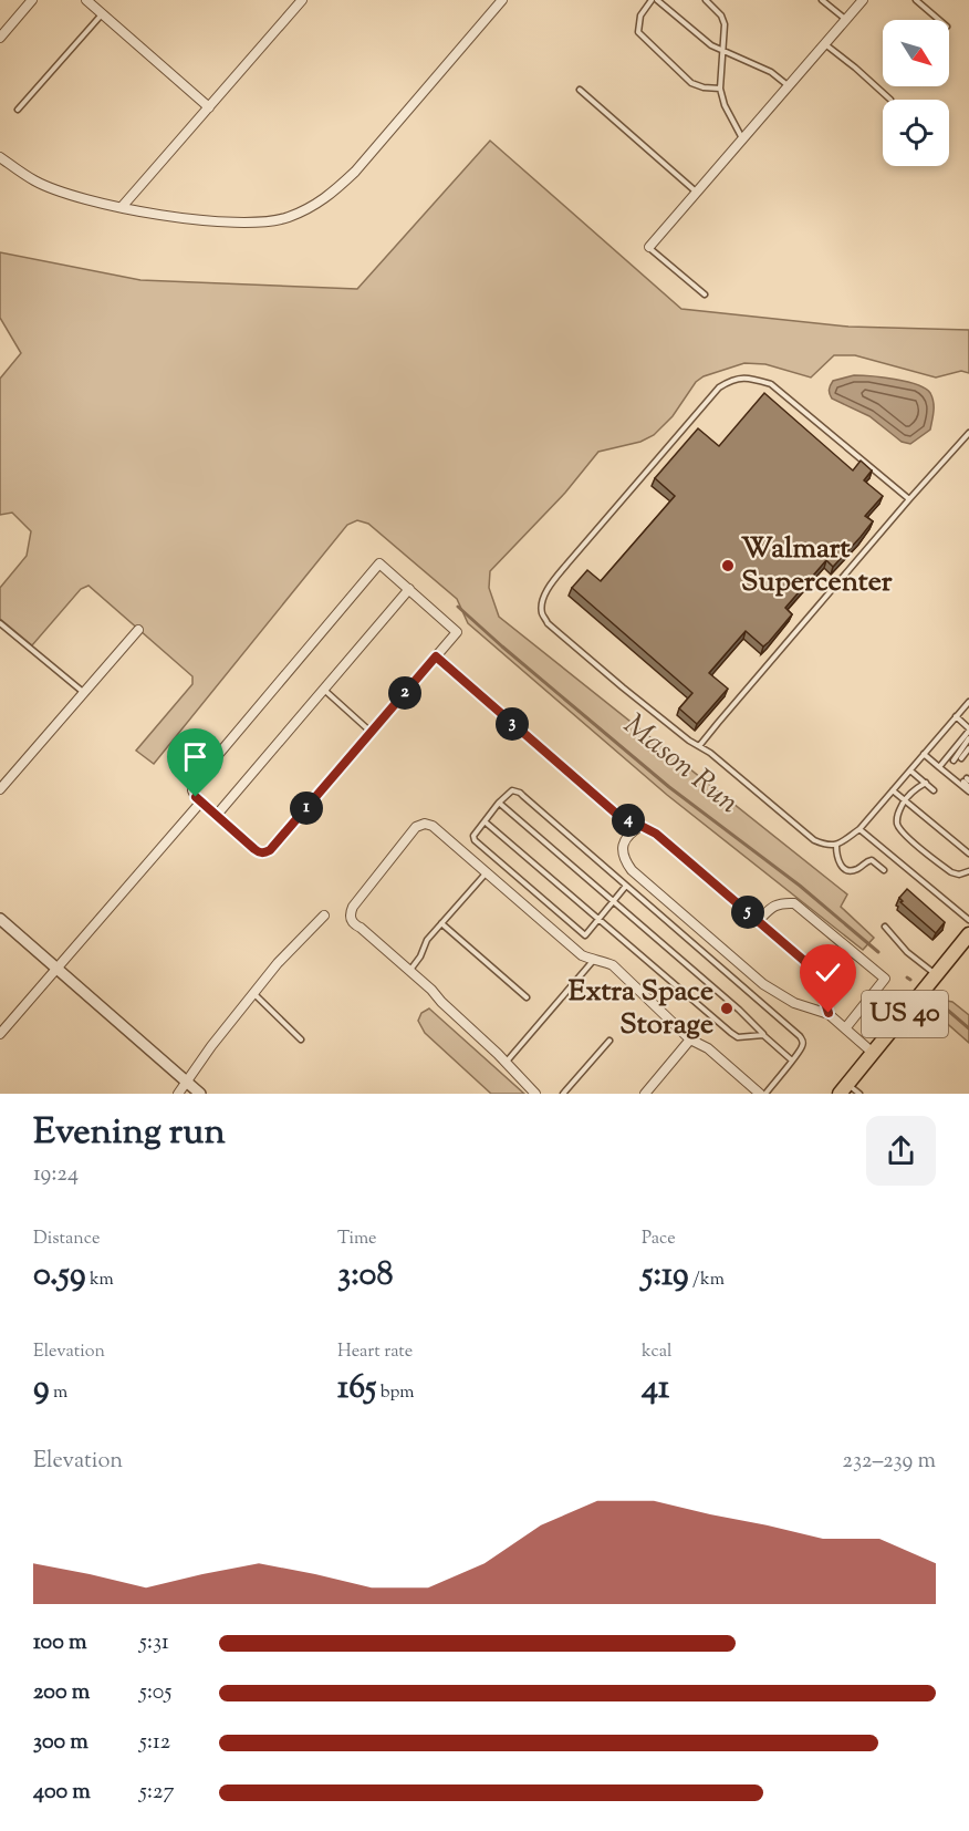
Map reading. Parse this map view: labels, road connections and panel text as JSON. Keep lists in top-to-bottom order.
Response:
{
  "streets": {
    "main road": ["US 40"]
  },
  "water": ["Mason Run"],
  "places": ["Walmart Supercenter", "Extra Space Storage"],
  "north": "bottom right",
  "page": {
    "pins": [
      "2",
      "3",
      "1",
      "4",
      "5"
    ],
    "heading": ["Evening run", "19:24"],
    "stats": [
      ["Distance", "0.59 km"],
      ["Time", "3:08"],
      ["Pace", "5:19 /km"],
      ["Elevation", "9 m"],
      ["Heart rate", "165 bpm"],
      ["kcal", "41"]
    ],
    "chart": ["Elevation", "232–239 m"],
    "list": [
      {
        "name": "100 m",
        "note": "5:31"
      },
      {
        "name": "200 m",
        "note": "5:05"
      },
      {
        "name": "300 m",
        "note": "5:12"
      },
      {
        "name": "400 m",
        "note": "5:27"
      }
    ]
  }
}
